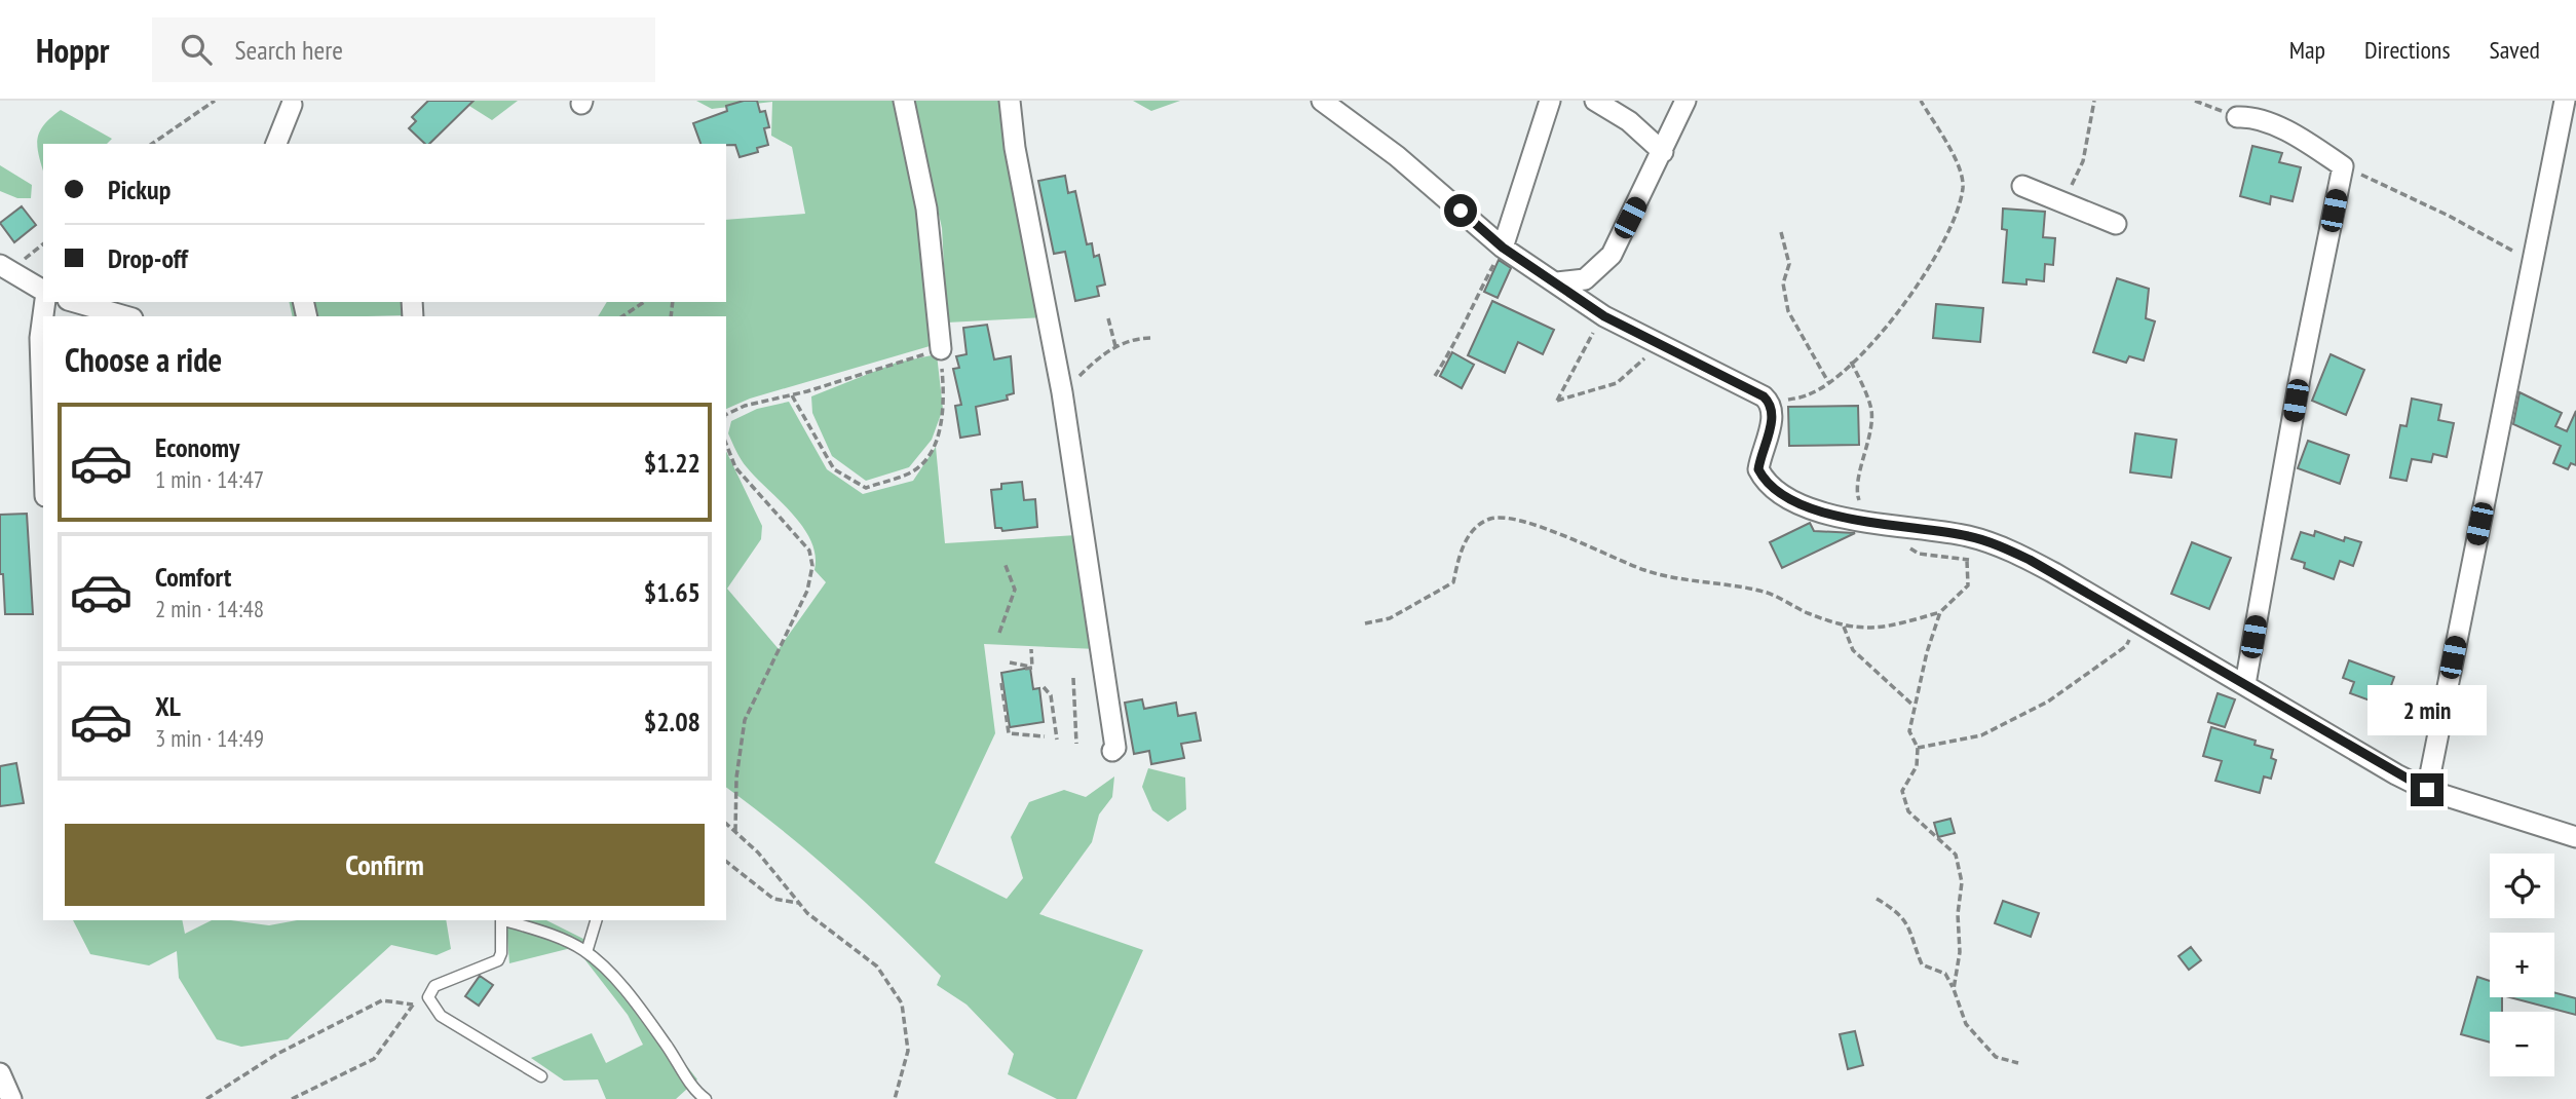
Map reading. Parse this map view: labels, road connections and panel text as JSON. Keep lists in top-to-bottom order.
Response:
{
  "page": {
    "header": "Hoppr",
    "search": "Search here",
    "nav": ["Map", "Directions", "Saved"],
    "banner": ["Pickup", "Drop-off"],
    "heading": "Choose a ride",
    "list": [
      {
        "name": "Economy",
        "note": "1 min · 14:47",
        "value": "$1.22"
      },
      {
        "name": "Comfort",
        "note": "2 min · 14:48",
        "value": "$1.65"
      },
      {
        "name": "XL",
        "note": "3 min · 14:49",
        "value": "$2.08"
      }
    ],
    "bubble": "2 min",
    "buttons": "Confirm",
    "map_buttons": ["+", "−"]
  }
}
